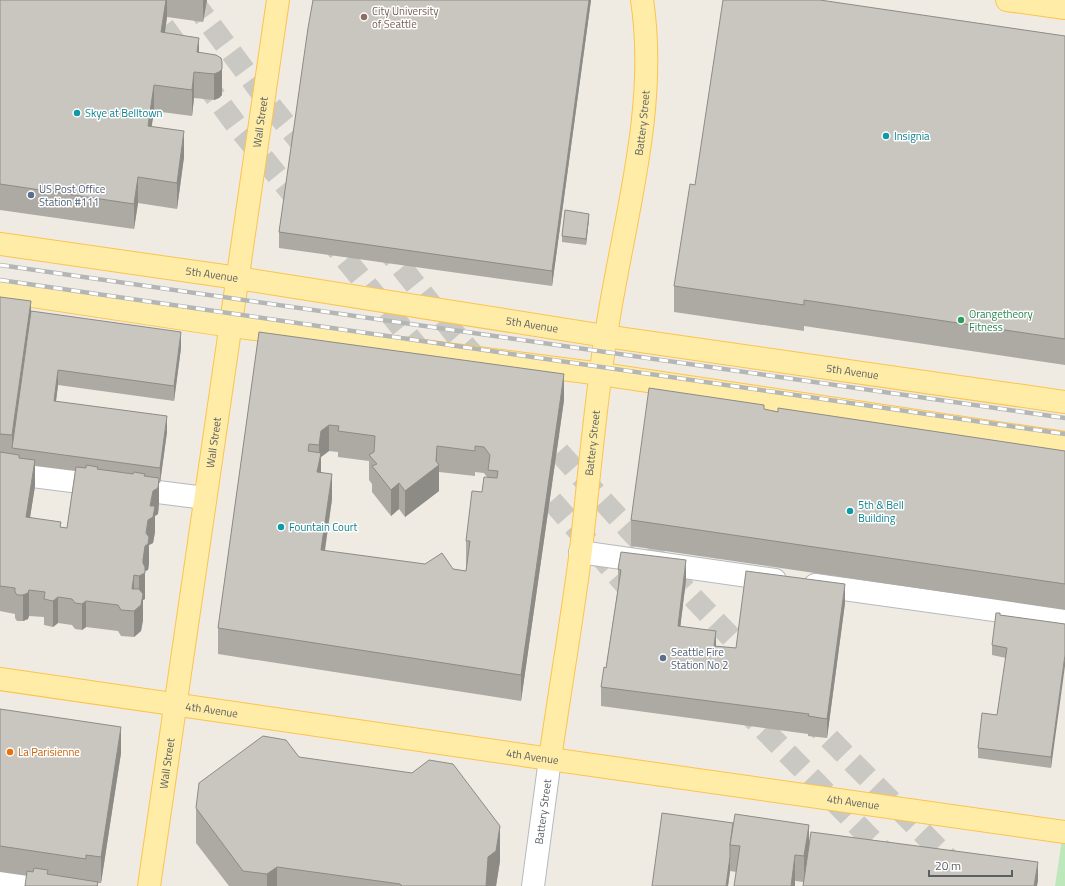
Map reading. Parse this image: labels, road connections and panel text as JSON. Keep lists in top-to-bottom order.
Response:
{
  "streets": {
    "main road": [
      "Wall Street",
      "Battery Street",
      "5th Avenue",
      "4th Avenue"
    ]
  },
  "crossings": [
    ["Wall Street", "5th Avenue"],
    ["Wall Street", "4th Avenue"],
    ["Battery Street", "5th Avenue"],
    ["Battery Street", "4th Avenue"]
  ],
  "places": [
    "City University of Seattle",
    "Skye at Belltown",
    "Insignia",
    "US Post Office Station #111",
    "Orangetheory Fitness",
    "5th & Bell Building",
    "Fountain Court",
    "Seattle Fire Station No 2",
    "La Parisienne"
  ],
  "scale_bar": "20 m"
}
